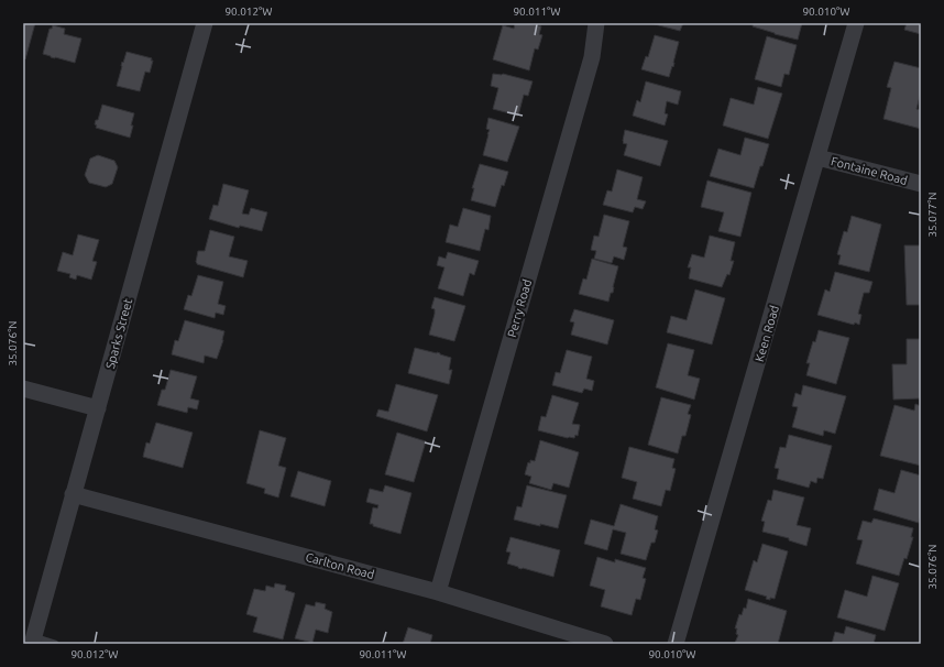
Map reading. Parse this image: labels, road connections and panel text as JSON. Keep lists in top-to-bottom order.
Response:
{
  "streets": {
    "street": [
      "Fontaine Road",
      "Perry Road",
      "Sparks Street",
      "Keen Road",
      "Carlton Road"
    ]
  },
  "crossings": [
    ["Fontaine Road", "Keen Road"],
    ["Perry Road", "Carlton Road"],
    ["Sparks Street", "Carlton Road"]
  ],
  "coordinates": [
    "90.012°W",
    "90.011°W",
    "90.010°W",
    "35.077°N",
    "35.076°N"
  ]
}
